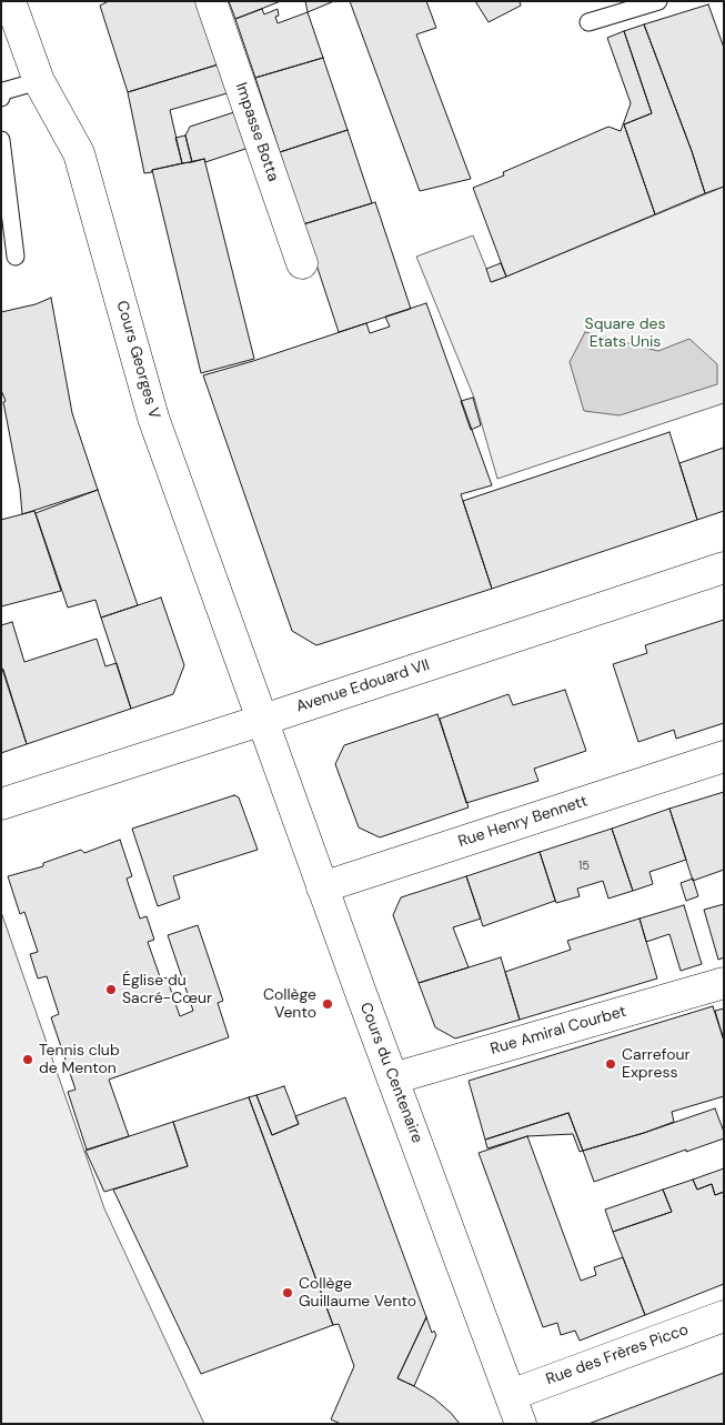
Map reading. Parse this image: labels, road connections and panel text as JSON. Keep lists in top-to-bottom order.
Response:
{
  "streets": {
    "street": [
      "Impasse Botta",
      "Cours Georges V",
      "Avenue Edouard VII",
      "Rue Henry Bennett",
      "Rue Amiral Courbet",
      "Cours du Centenaire",
      "Rue des Frères Picco"
    ]
  },
  "crossings": [
    ["Cours Georges V", "Avenue Edouard VII"],
    ["Cours Georges V", "Cours du Centenaire"],
    ["Avenue Edouard VII", "Cours du Centenaire"],
    ["Rue Henry Bennett", "Cours du Centenaire"],
    ["Rue Amiral Courbet", "Cours du Centenaire"],
    ["Cours du Centenaire", "Rue des Frères Picco"]
  ],
  "parks": ["Square des Etats Unis"],
  "places": [
    "Église du Sacré-Cœur",
    "Collège Vento",
    "Tennis club de Menton",
    "Carrefour Express",
    "Collège Guillaume Vento"
  ],
  "house_numbers": ["15"]
}
